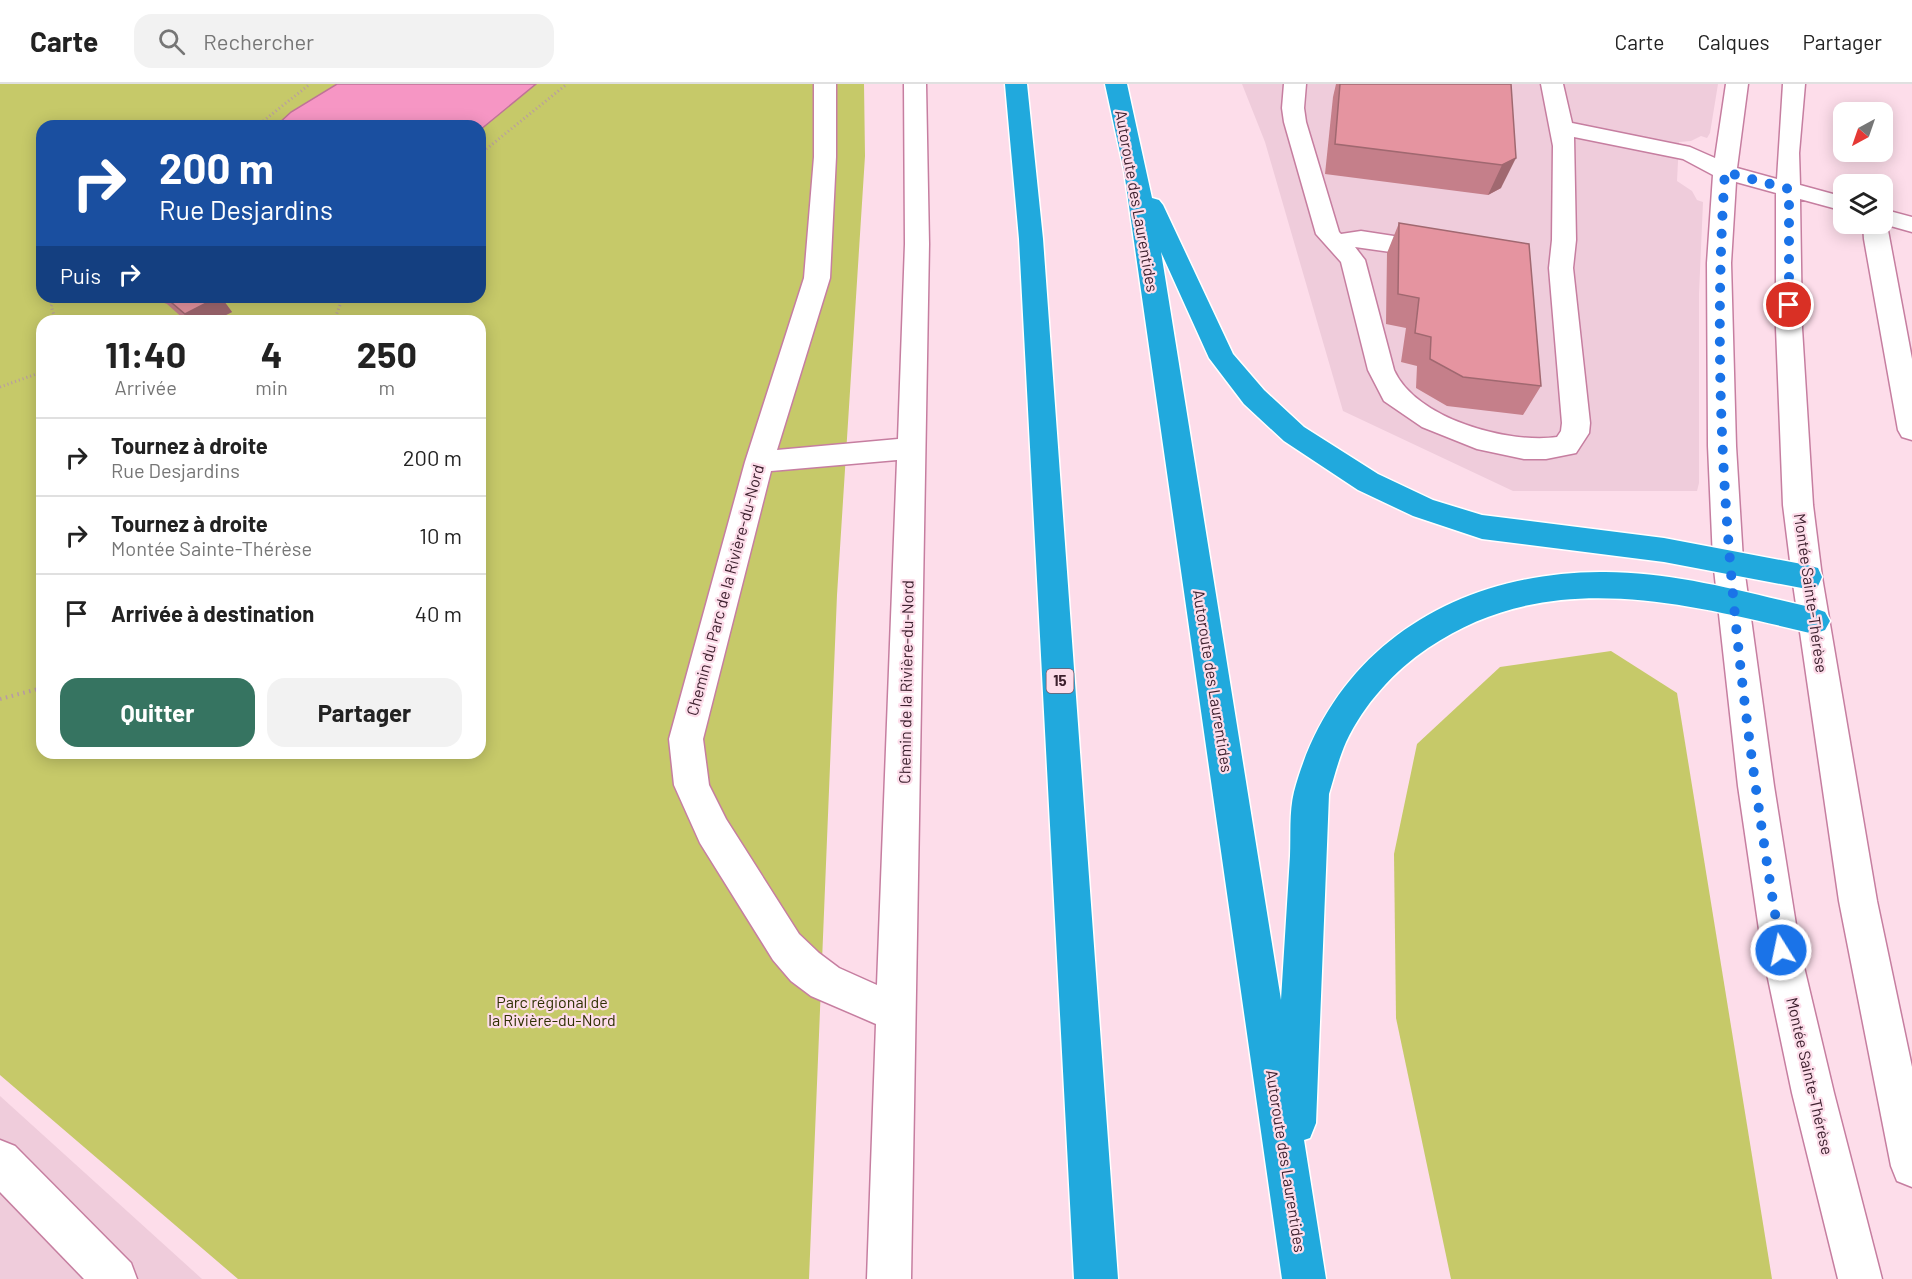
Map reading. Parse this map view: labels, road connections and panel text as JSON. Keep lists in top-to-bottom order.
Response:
{
  "streets": {
    "highway": ["Autoroute des Laurentides", "15"],
    "street": ["Chemin du Parc de la Rivière-du-Nord", "Montée Sainte-Thérèse", "Chemin de la Rivière-du-Nord"]
  },
  "crossings": [
    ["Chemin du Parc de la Rivière-du-Nord", "Chemin de la Rivière-du-Nord"]
  ],
  "parks": ["Parc régional de la Rivière-du-Nord"],
  "north": "bottom left",
  "page": {
    "header": "Carte",
    "search": "Rechercher",
    "nav": ["Carte", "Calques", "Partager"],
    "turn": ["200 m", "Rue Desjardins"],
    "then": "Puis",
    "eta": [
      "11:40",
      "Arrivée",
      "4",
      "min",
      "250",
      "m"
    ],
    "list": [
      {
        "name": "Tournez à droite",
        "note": "Rue Desjardins",
        "value": "200 m"
      },
      {
        "name": "Tournez à droite",
        "note": "Montée Sainte-Thérèse",
        "value": "10 m"
      },
      {
        "name": "Arrivée à destination",
        "value": "40 m"
      }
    ],
    "buttons": ["Quitter", "Partager"]
  }
}
